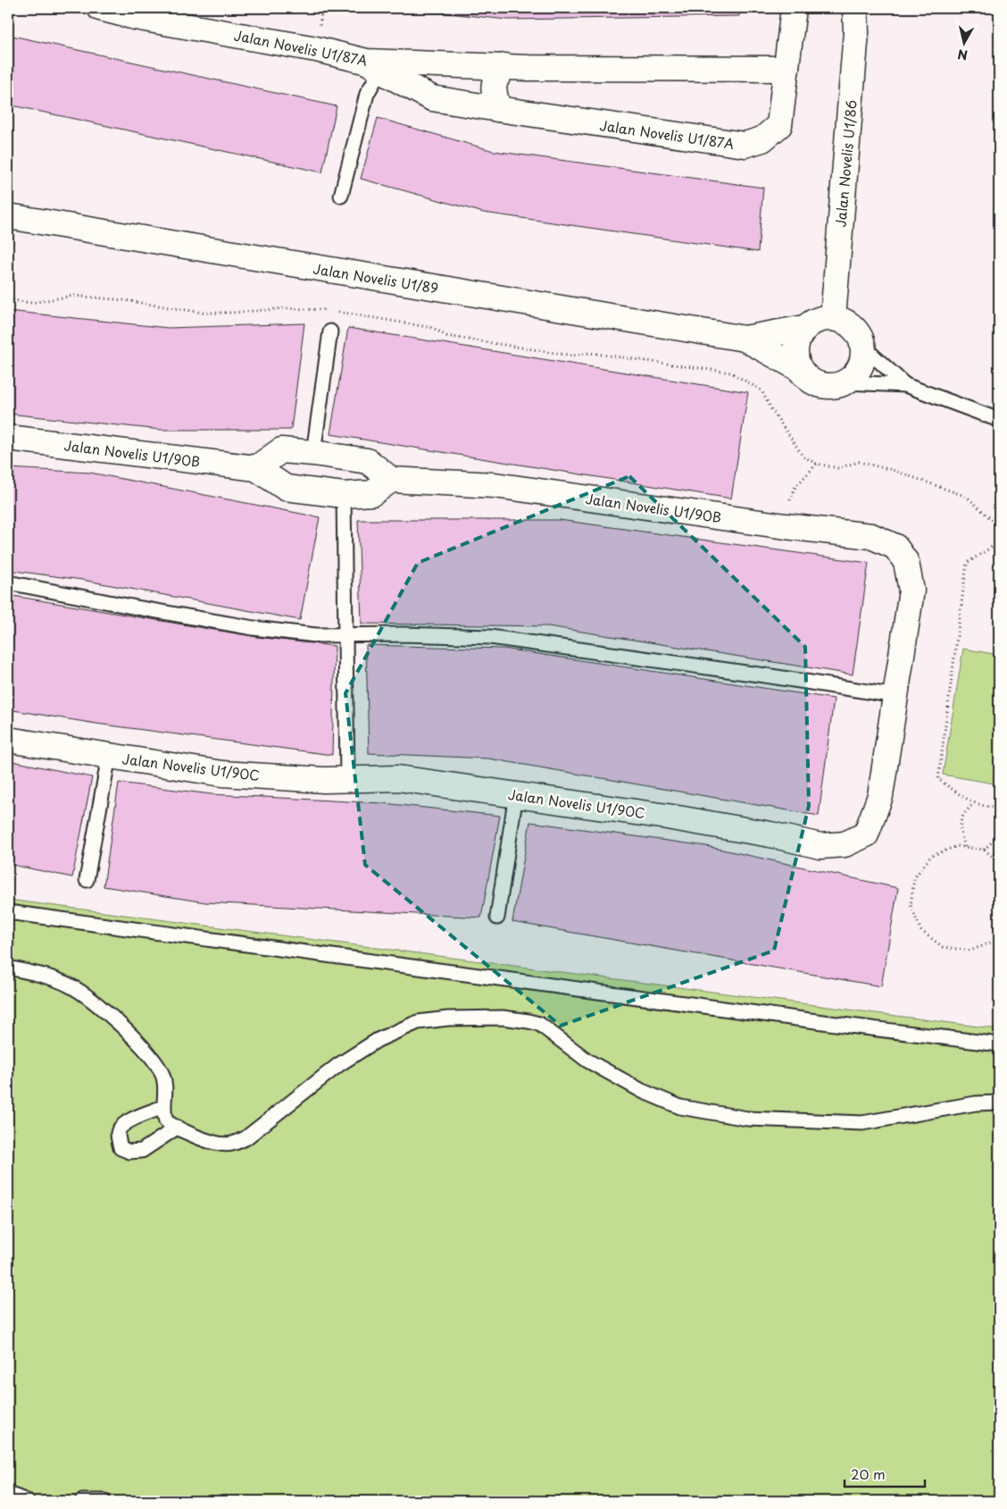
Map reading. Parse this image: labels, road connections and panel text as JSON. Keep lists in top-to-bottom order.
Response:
{
  "streets": {
    "street": [
      "Jalan Novelis U1/87A",
      "Jalan Novelis U1/86",
      "Jalan Novelis U1/89",
      "Jalan Novelis U1/90B",
      "Jalan Novelis U1/90C"
    ]
  },
  "crossings": [
    ["Jalan Novelis U1/86", "Jalan Novelis U1/89"],
    ["Jalan Novelis U1/90B", "Jalan Novelis U1/90C"]
  ],
  "scale_bar": "20 m",
  "north": "bottom"
}
